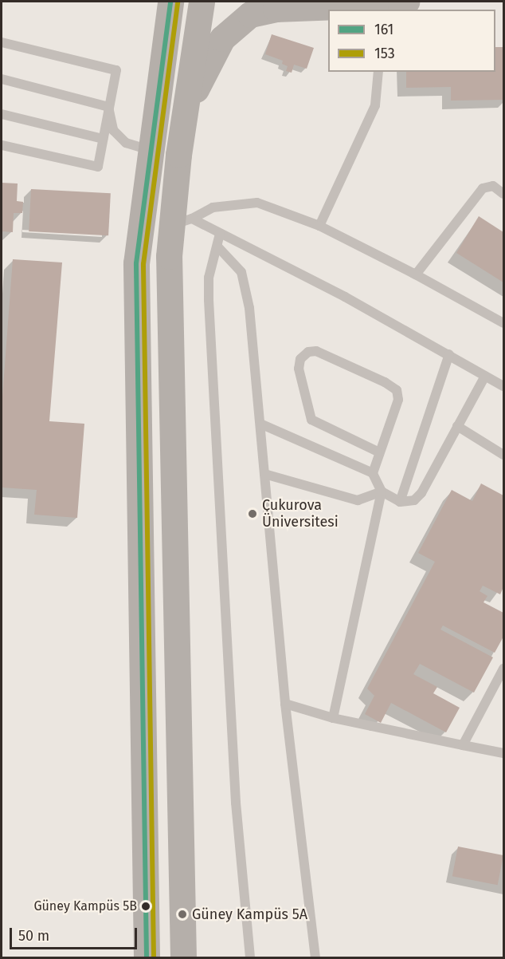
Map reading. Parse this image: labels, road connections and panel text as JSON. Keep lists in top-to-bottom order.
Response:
{
  "places": ["Çukurova Üniversitesi", "Güney Kampüs 5B", "Güney Kampüs 5A"],
  "lines": ["transit line 161", "transit line 153"],
  "legend": ["161", "153"],
  "scale_bar": "50 m"
}
